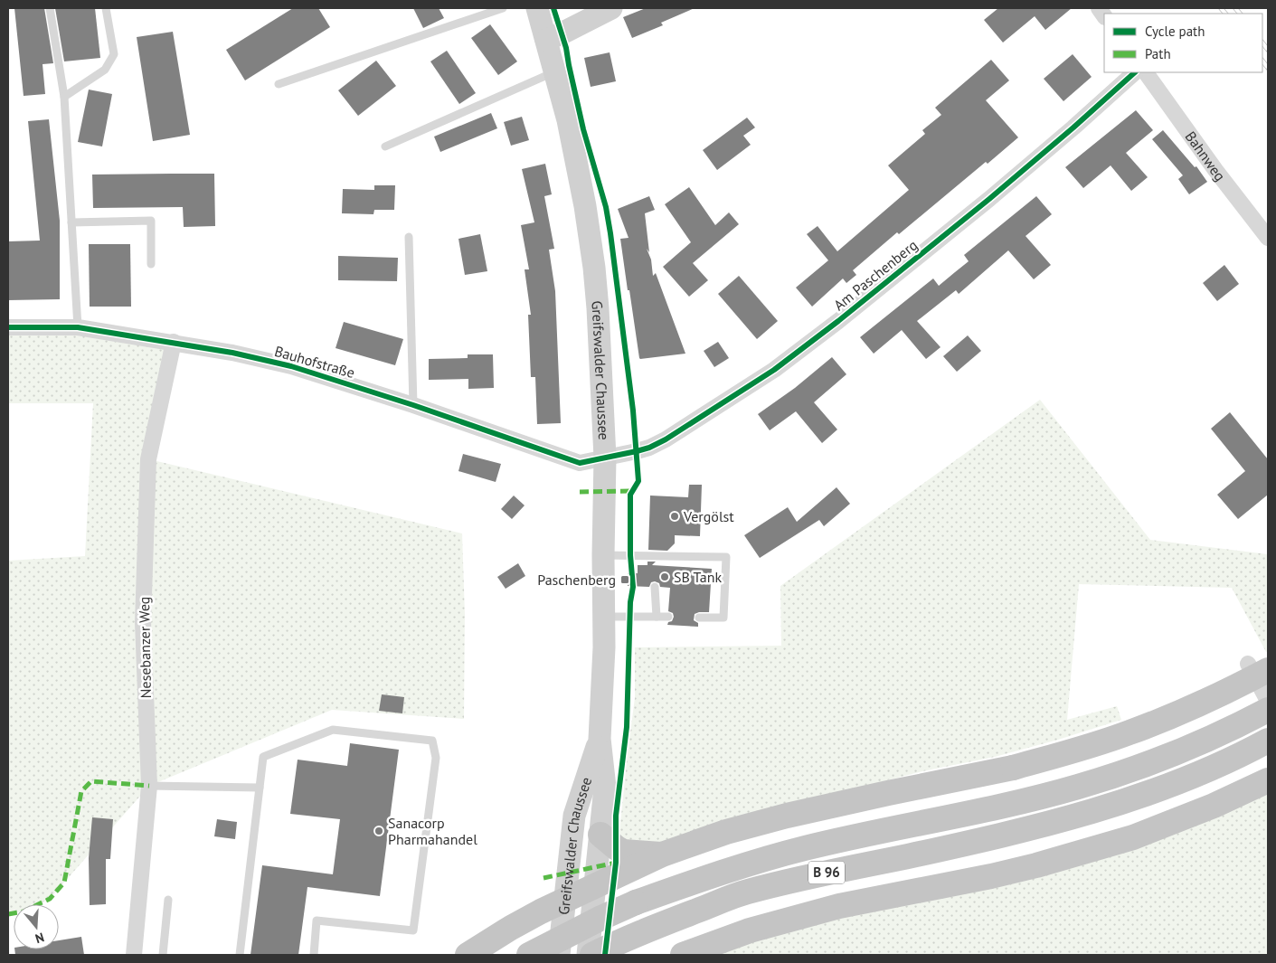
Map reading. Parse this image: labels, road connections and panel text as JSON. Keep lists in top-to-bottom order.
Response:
{
  "streets": {
    "highway": ["B 96"],
    "main road": ["Greifswalder Chaussee"],
    "street": [
      "Bahnweg",
      "Am Paschenberg",
      "Bauhofstraße",
      "Nesebanzer Weg"
    ]
  },
  "crossings": [
    ["Am Paschenberg", "Bauhofstraße"],
    ["Am Paschenberg", "Greifswalder Chaussee"],
    ["Bauhofstraße", "Greifswalder Chaussee"],
    ["Bauhofstraße", "Nesebanzer Weg"]
  ],
  "places": {
    "other": ["Vergölst", "SB Tank", "Sanacorp Pharmahandel"],
    "transit": ["Paschenberg"]
  },
  "legend": ["Cycle path", "Path"],
  "north": "bottom"
}
